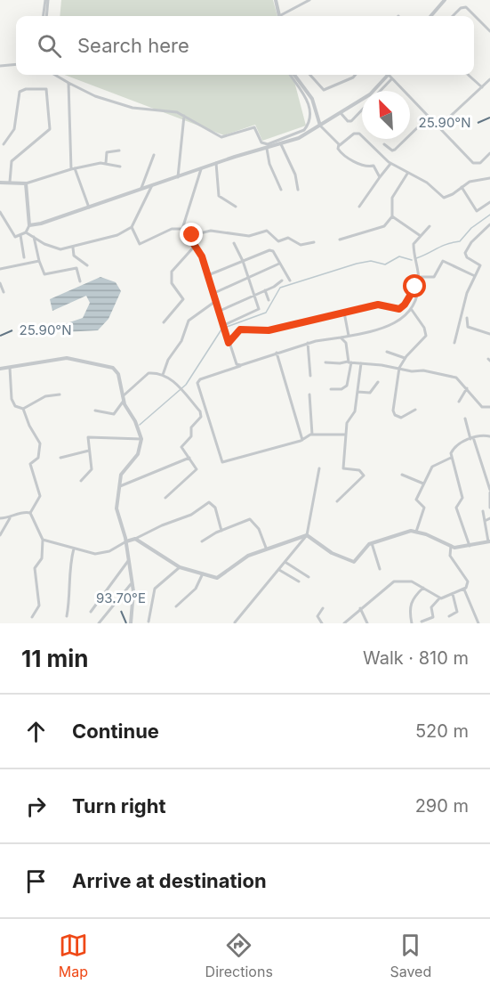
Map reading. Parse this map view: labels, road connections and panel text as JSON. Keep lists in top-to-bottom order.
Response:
{
  "north": "top left",
  "page": {
    "search": "Search here",
    "heading": ["11 min", "Walk · 810 m"],
    "list": [
      ["Continue", "520 m"],
      ["Turn right", "290 m"],
      "Arrive at destination"
    ],
    "nav": ["Map", "Directions", "Saved"]
  },
  "coordinates": ["25.90°N", "93.70°E"]
}
